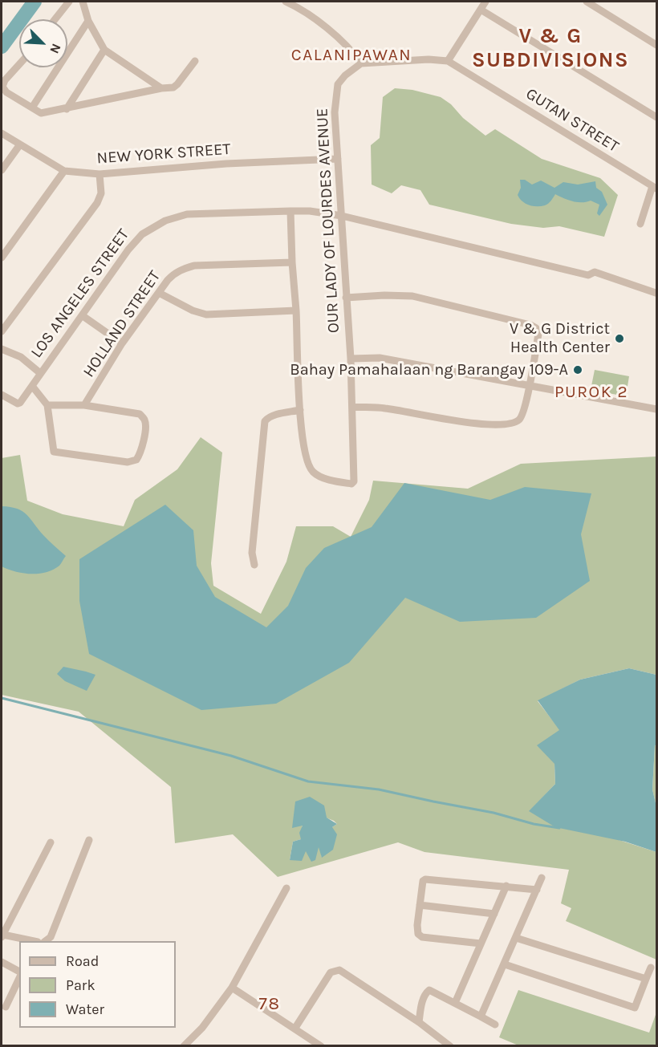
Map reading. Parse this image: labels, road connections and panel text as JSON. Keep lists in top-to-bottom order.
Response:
{
  "streets": {
    "street": [
      "GUTAN STREET",
      "NEW YORK STREET",
      "OUR LADY OF LOURDES AVENUE",
      "LOS ANGELES STREET",
      "HOLLAND STREET"
    ]
  },
  "crossings": [
    ["NEW YORK STREET", "OUR LADY OF LOURDES AVENUE"],
    ["OUR LADY OF LOURDES AVENUE", "LOS ANGELES STREET"]
  ],
  "districts": [
    "V & G SUBDIVISIONS",
    "CALANIPAWAN",
    "PUROK 2",
    "78"
  ],
  "places": ["V & G District Health Center", "Bahay Pamahalaan ng Barangay 109-A"],
  "legend": ["Road", "Park", "Water"],
  "north": "bottom right"
}
